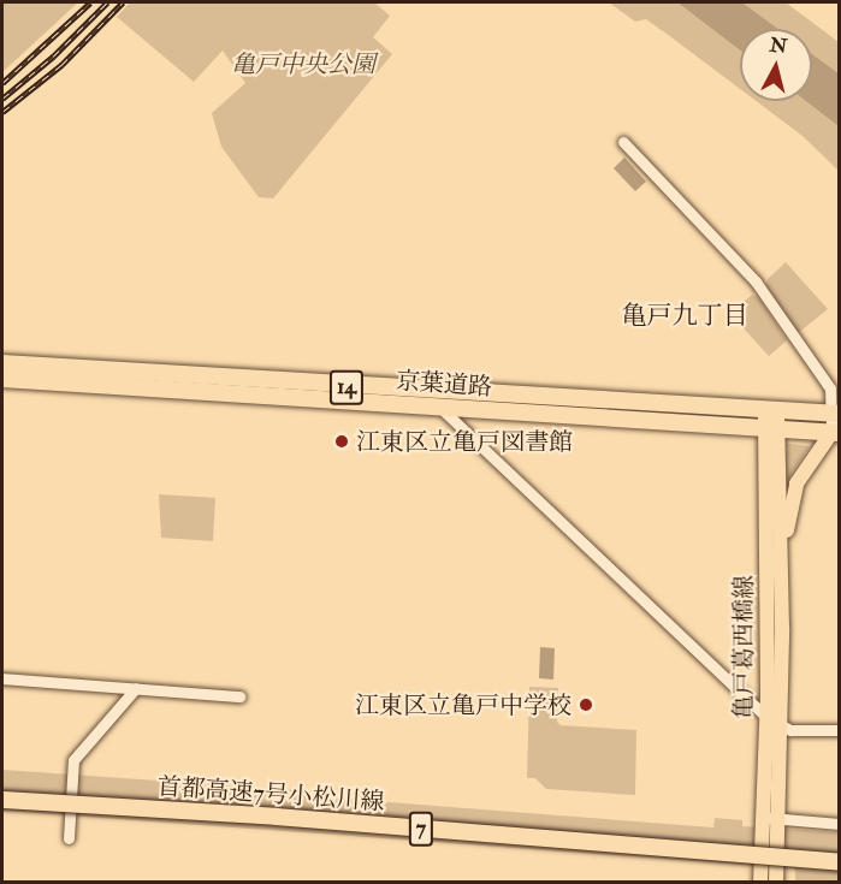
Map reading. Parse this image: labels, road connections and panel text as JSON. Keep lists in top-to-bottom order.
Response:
{
  "streets": {
    "highway": [
      "京葉道路",
      "14",
      "首都高速7号小松川線",
      "7"
    ],
    "main road": ["亀戸葛西橋線"]
  },
  "crossings": [
    ["京葉道路", "亀戸葛西橋線"]
  ],
  "districts": ["亀戸九丁目"],
  "parks": ["亀戸中央公園"],
  "places": ["江東区立亀戸図書館", "江東区立亀戸中学校"],
  "north": "top"
}
